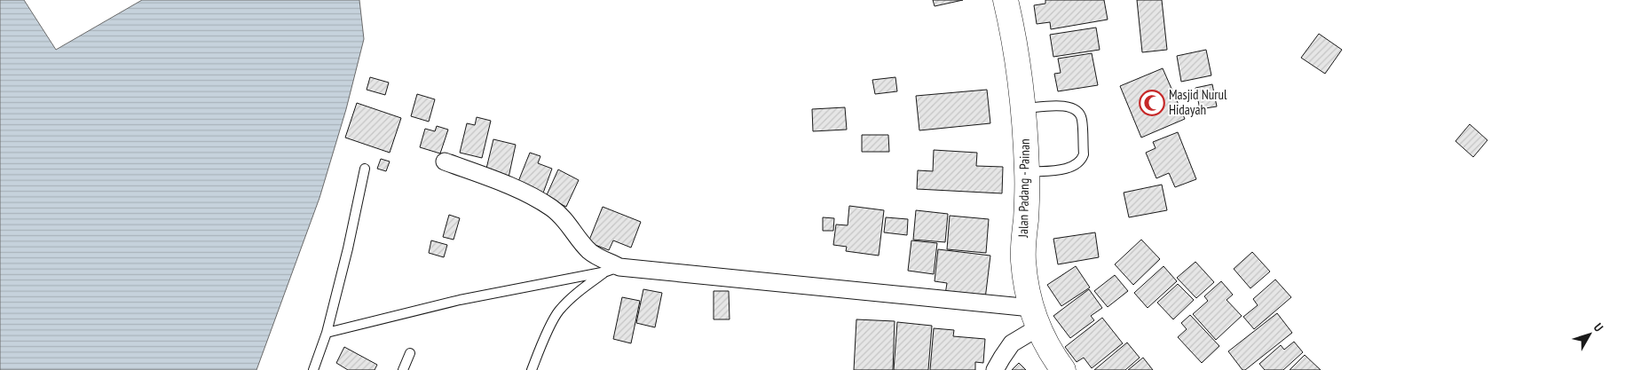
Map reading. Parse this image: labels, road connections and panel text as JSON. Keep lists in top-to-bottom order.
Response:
{
  "streets": {
    "highway": ["Jalan Padang - Painan"]
  },
  "places": {
    "mosque": ["Masjid Nurul Hidayah"]
  },
  "north": "top right"
}
